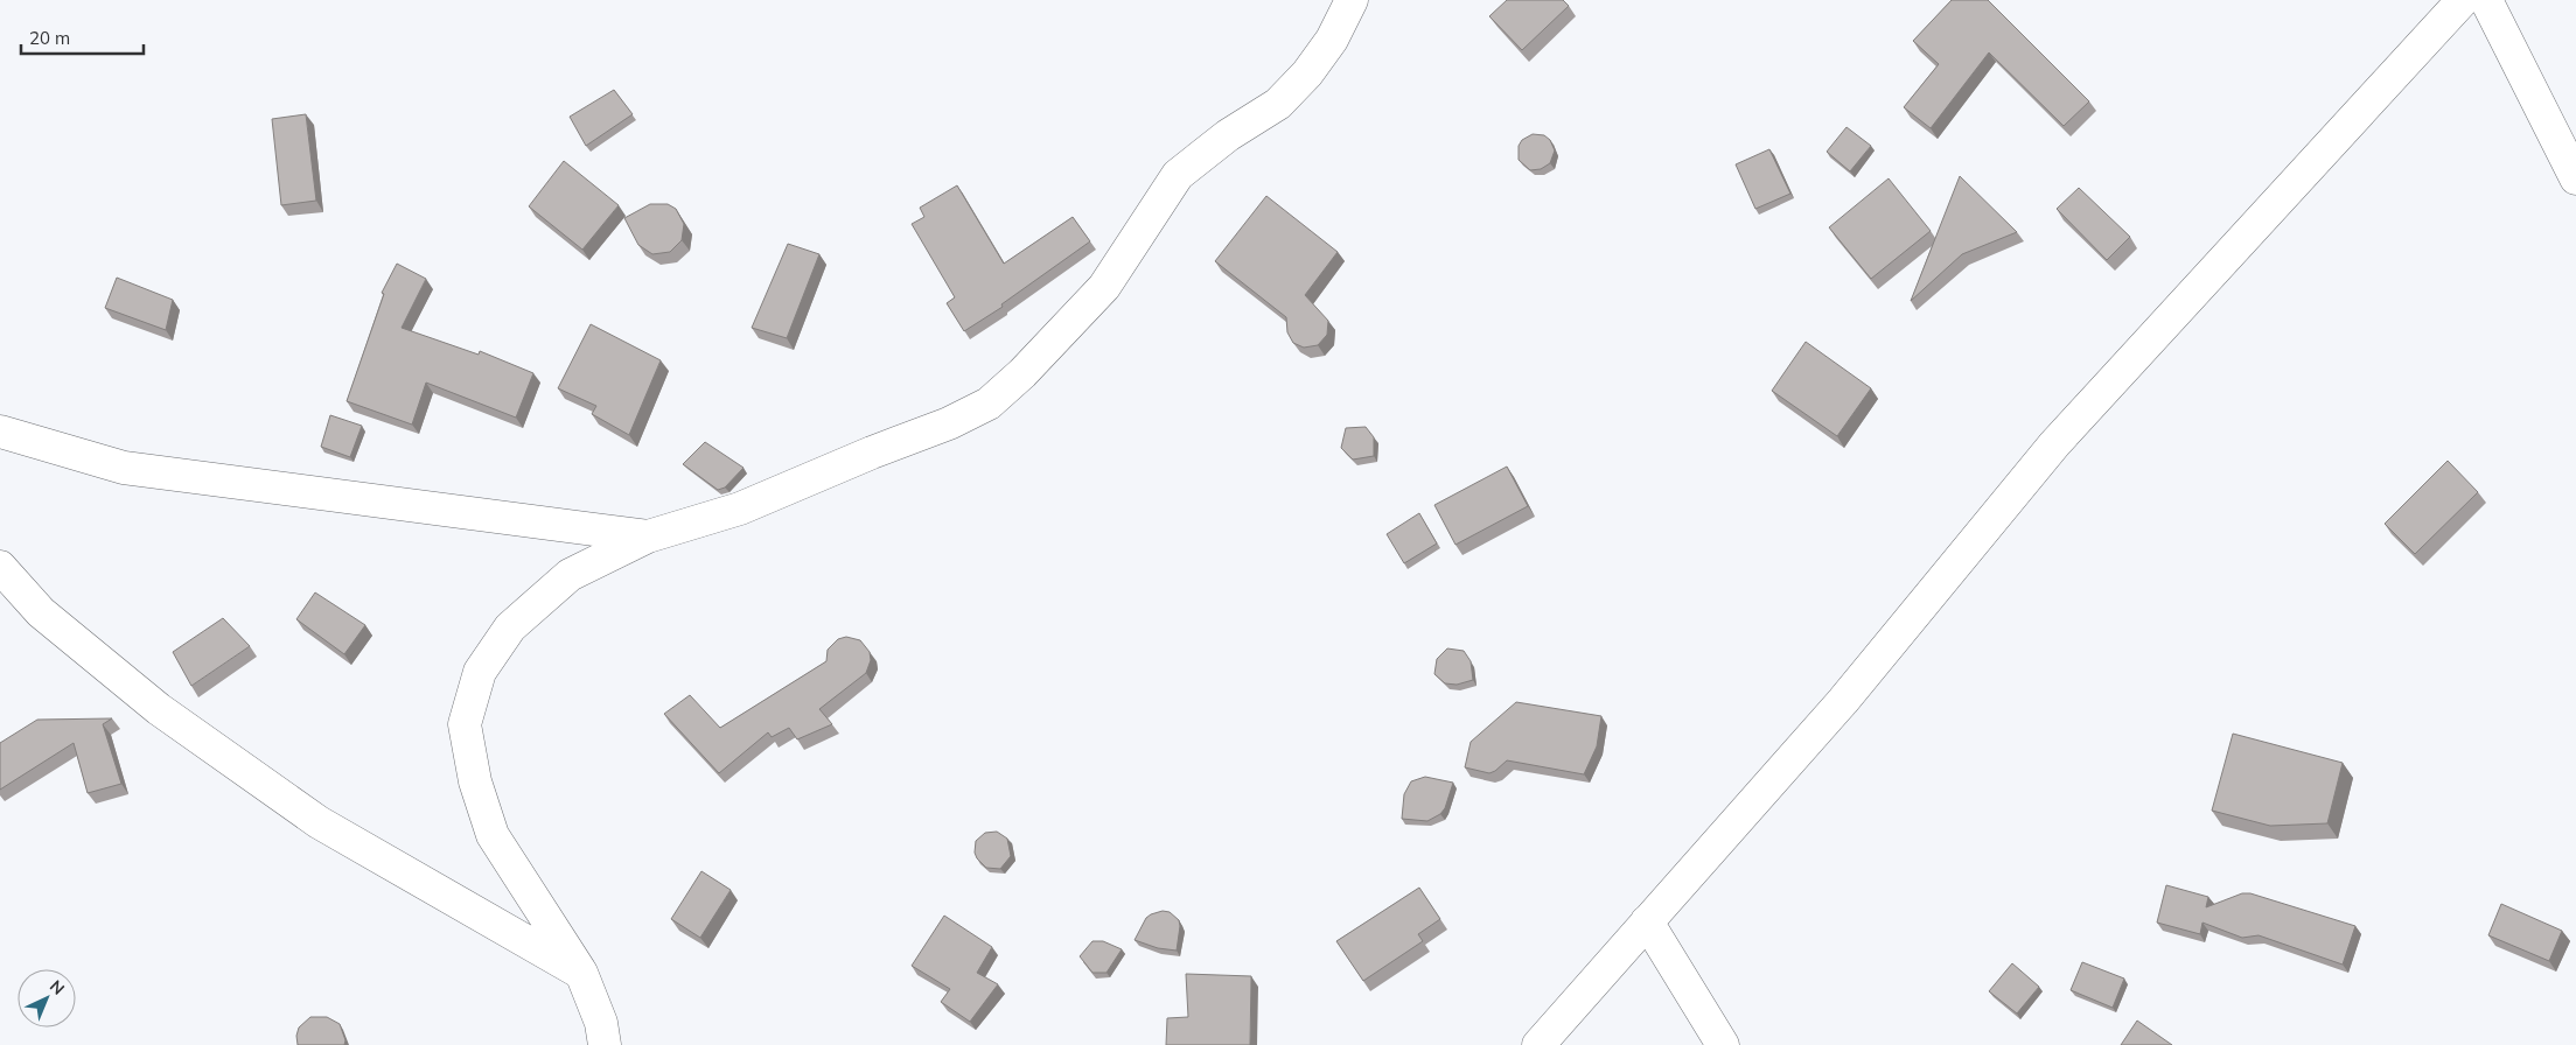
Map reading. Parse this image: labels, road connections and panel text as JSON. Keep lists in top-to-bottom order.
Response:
{
  "scale_bar": "20 m",
  "north": "top right"
}
